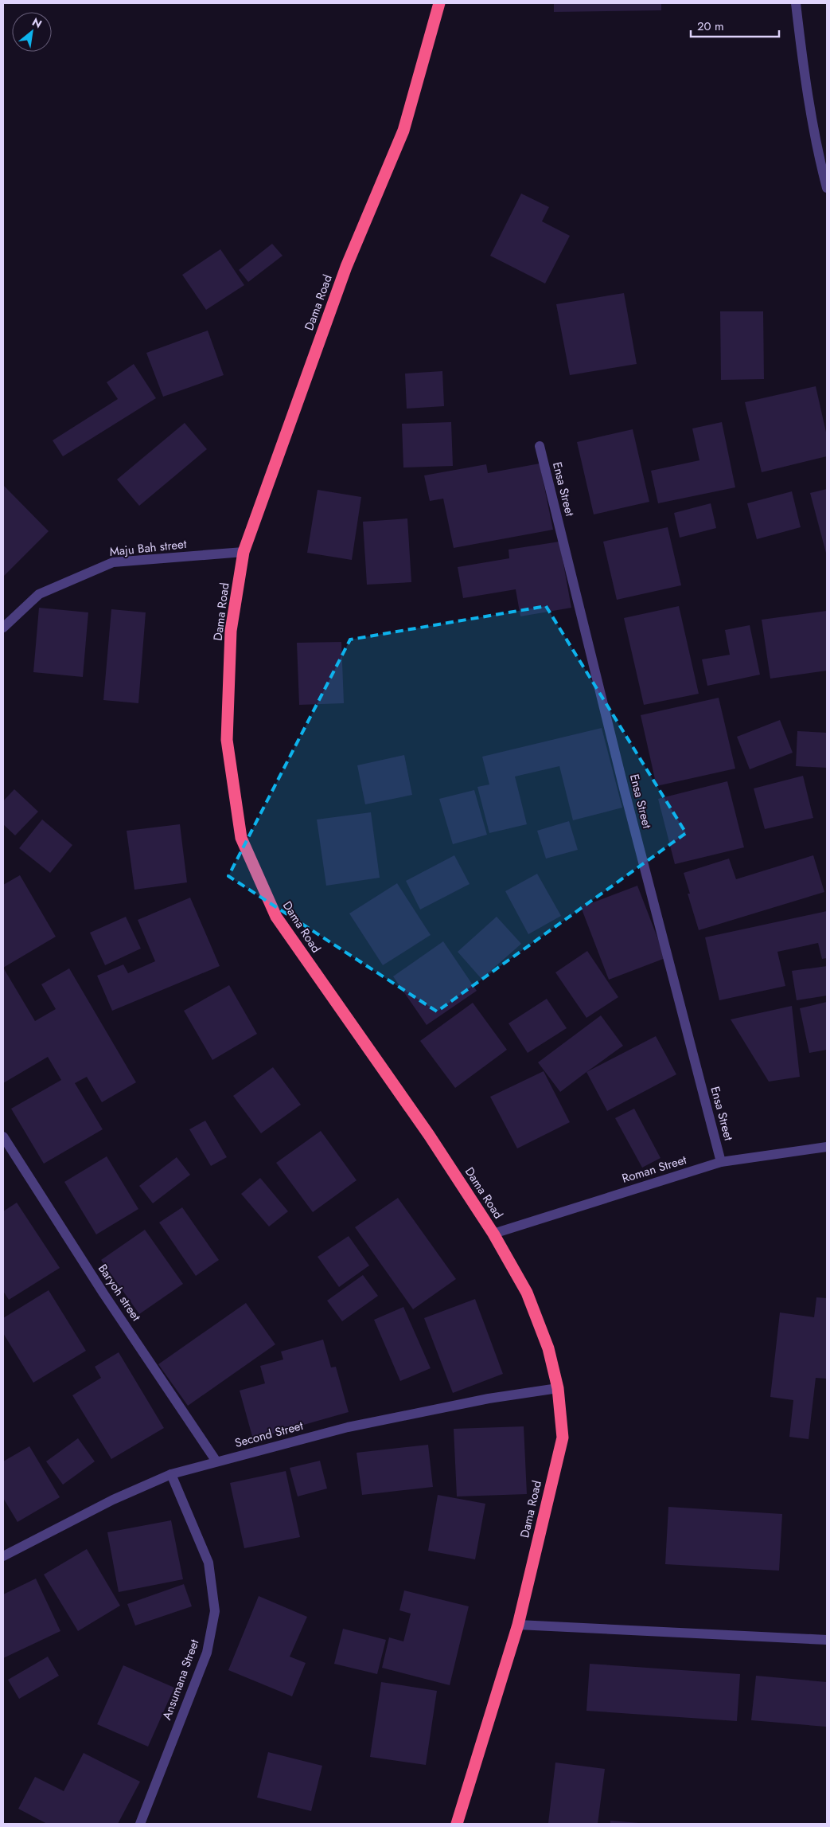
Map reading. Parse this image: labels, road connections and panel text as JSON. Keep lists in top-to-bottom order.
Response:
{
  "streets": {
    "highway": ["Dama Road"],
    "street": [
      "Ensa Street",
      "Maju Bah street",
      "Roman Street",
      "Baryoh street",
      "Second Street",
      "Ansumana Street"
    ]
  },
  "crossings": [
    ["Dama Road", "Maju Bah street"],
    ["Dama Road", "Roman Street"],
    ["Dama Road", "Second Street"],
    ["Ensa Street", "Roman Street"],
    ["Baryoh street", "Second Street"],
    ["Second Street", "Ansumana Street"]
  ],
  "scale_bar": "20 m",
  "north": "top right"
}
